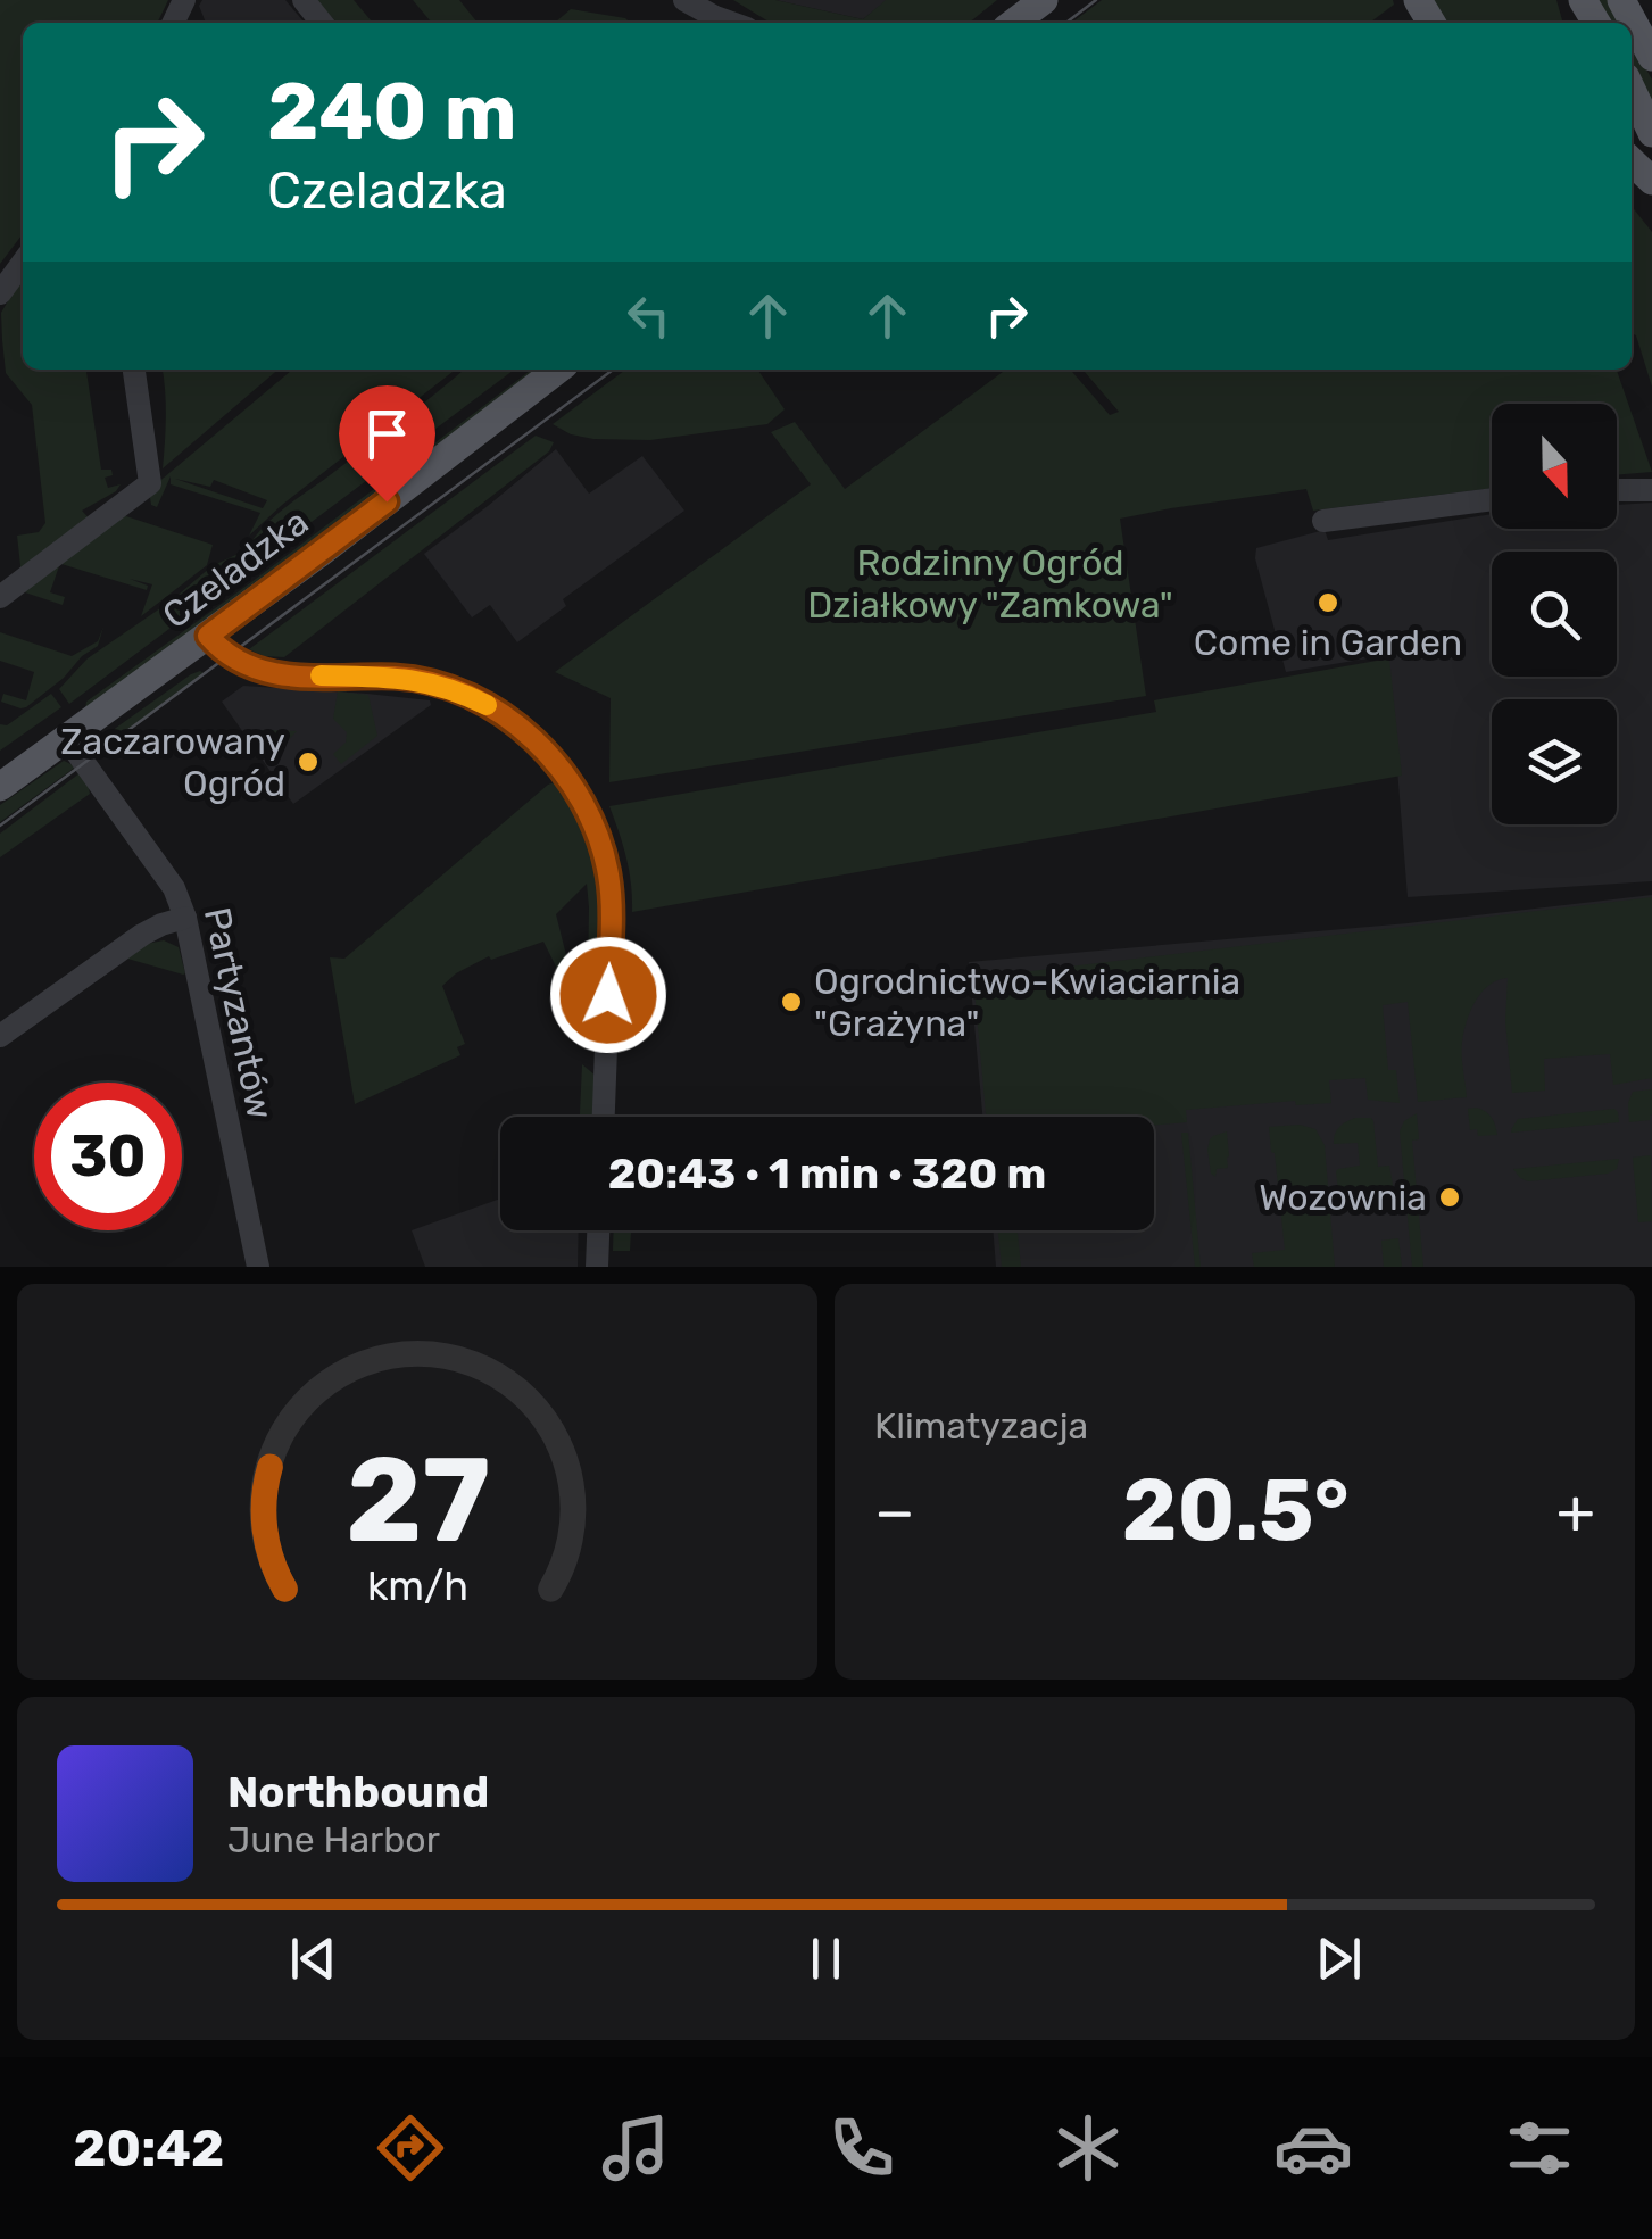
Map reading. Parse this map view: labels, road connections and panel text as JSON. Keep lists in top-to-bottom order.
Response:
{
  "streets": {
    "main road": ["Czeladzka"],
    "street": ["Partyzantów"]
  },
  "crossings": [
    ["Czeladzka", "Partyzantów"]
  ],
  "parks": ["Rodzinny Ogród Działkowy \"Zamkowa\""],
  "places": [
    "Come in Garden",
    "Zaczarowany Ogród",
    "Ogrodnictwo-Kwiaciarnia \"Grażyna\"",
    "Wozownia"
  ],
  "north": "bottom",
  "page": {
    "turn": ["240 m", "Czeladzka"],
    "limit": "30",
    "trip": "20:43 · 1 min · 320 m",
    "tile": "Klimatyzacja",
    "heat": ["−", "20.5°", "+"],
    "song": ["Northbound", "June Harbor"],
    "tabs": "20:42",
    "gauge": ["27", "km/h"]
  }
}
